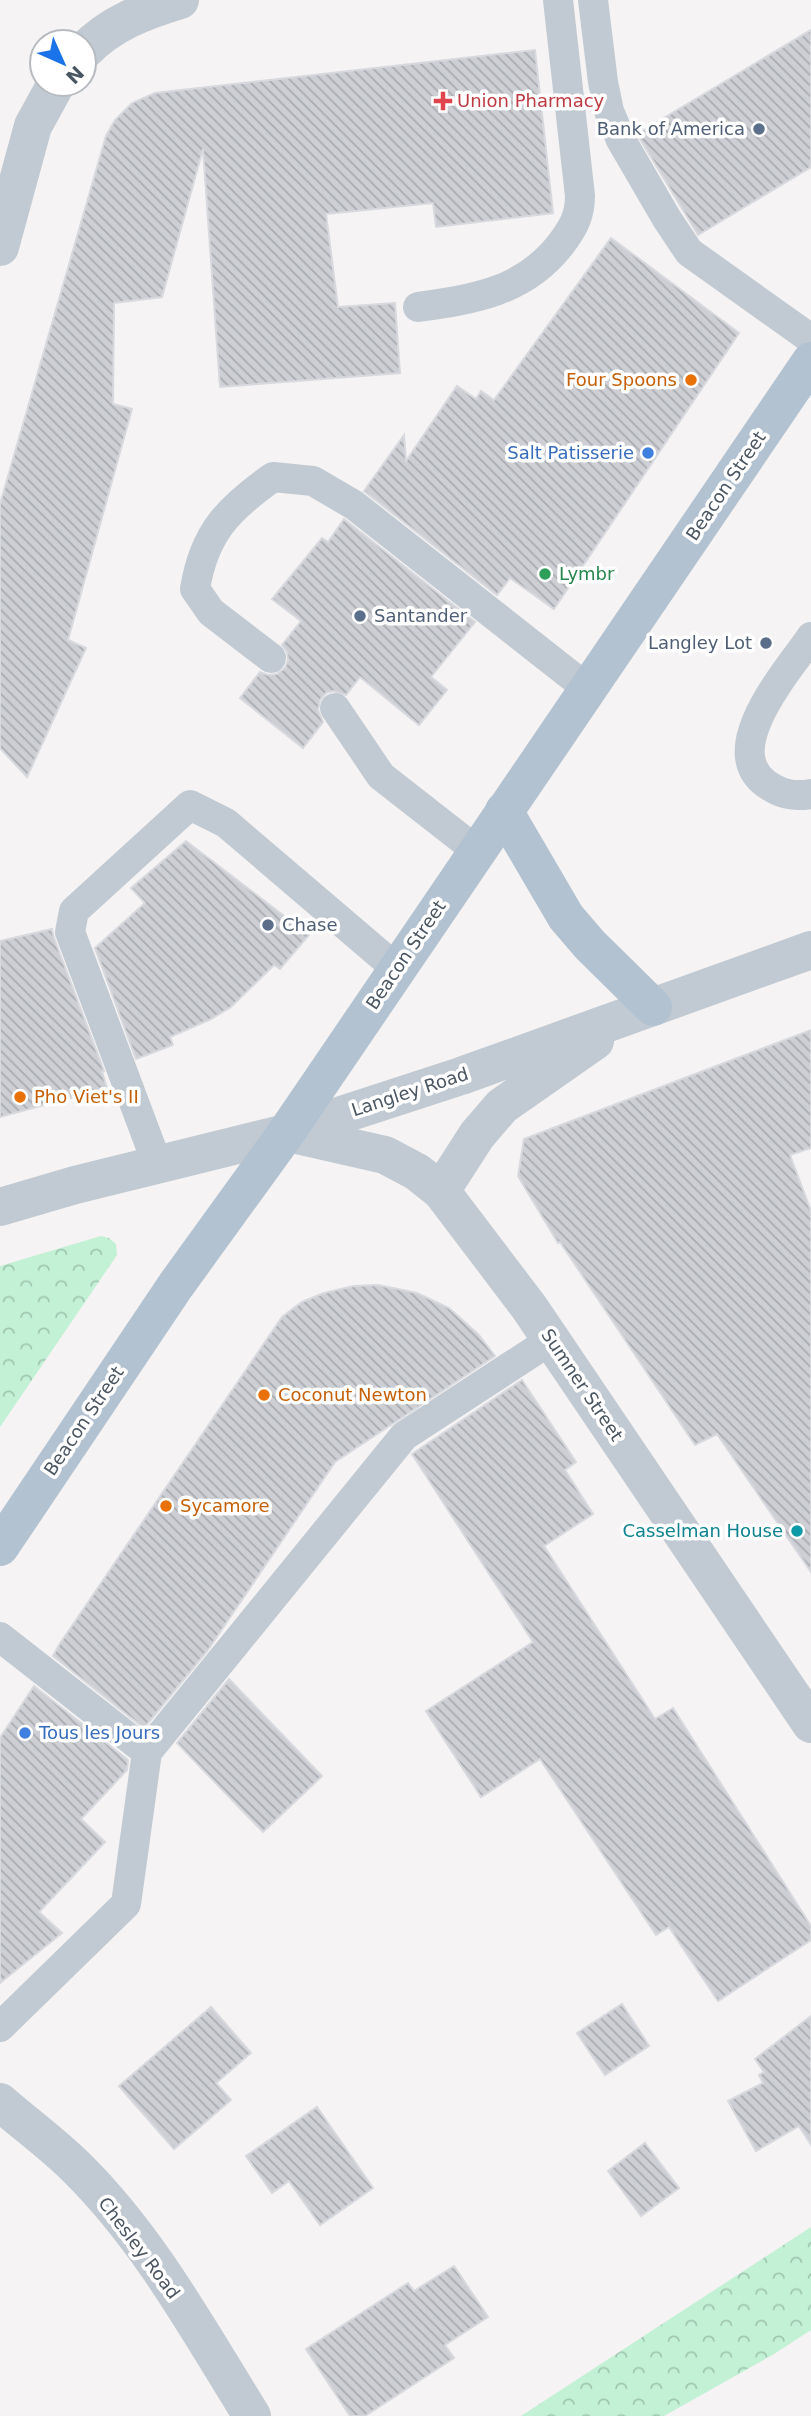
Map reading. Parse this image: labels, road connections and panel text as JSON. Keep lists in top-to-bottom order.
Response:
{
  "streets": {
    "main road": ["Beacon Street"],
    "street": ["Langley Road", "Sumner Street", "Chesley Road"]
  },
  "crossings": [
    ["Beacon Street", "Langley Road"],
    ["Beacon Street", "Sumner Street"],
    ["Langley Road", "Sumner Street"]
  ],
  "places": {
    "health": ["Union Pharmacy"],
    "other": [
      "Bank of America",
      "Four Spoons",
      "Salt Patisserie",
      "Lymbr",
      "Santander",
      "Langley Lot",
      "Chase",
      "Pho Viet's II",
      "Coconut Newton",
      "Sycamore",
      "Casselman House",
      "Tous les Jours"
    ]
  },
  "north": "bottom right"
}
